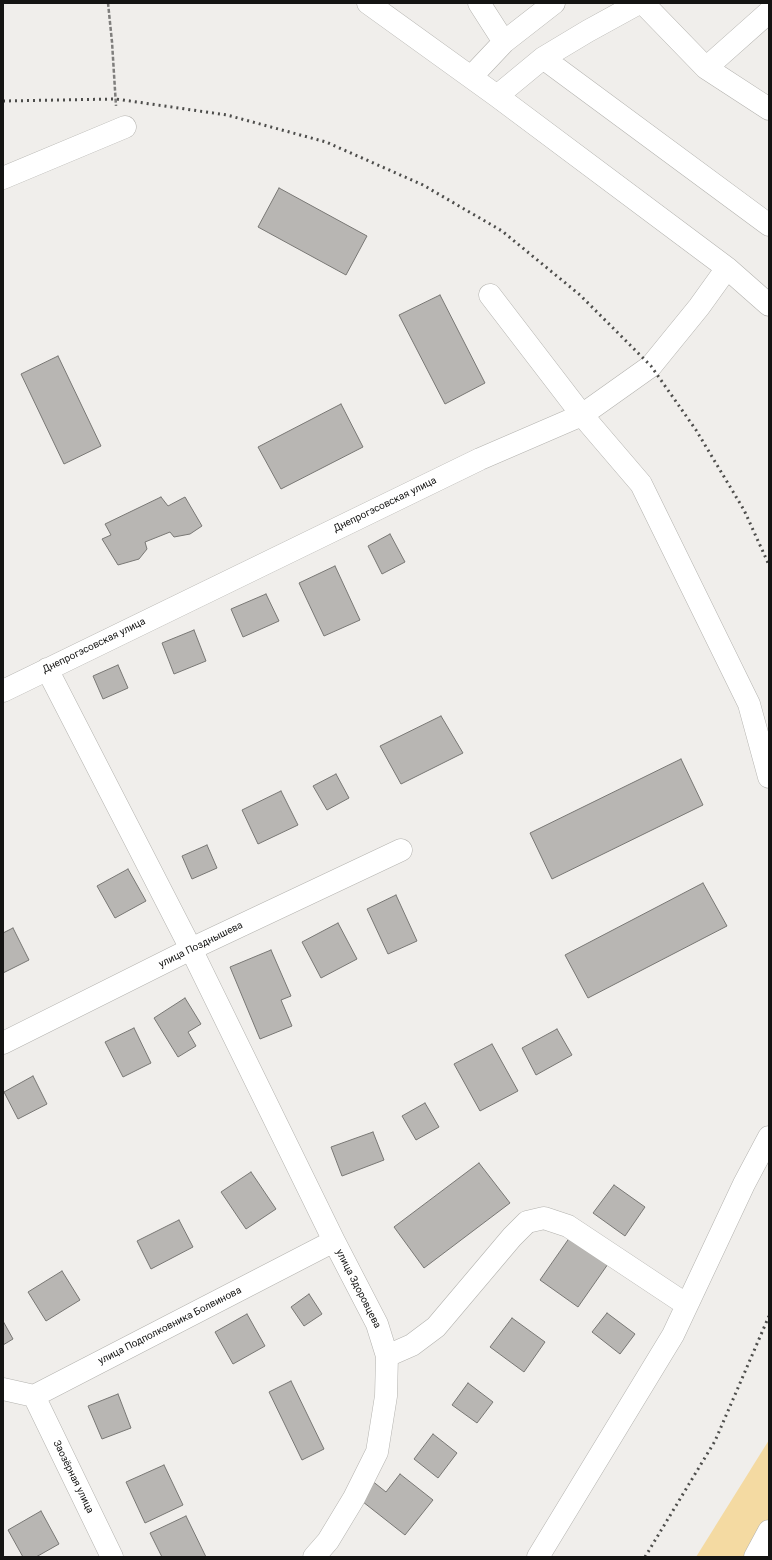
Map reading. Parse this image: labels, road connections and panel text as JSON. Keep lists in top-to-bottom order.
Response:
{
  "streets": {
    "street": [
      "Днепрогэсовская улица",
      "улица Позднышева",
      "улица Здоровцева",
      "улица Подполковника Болвинова",
      "Заозёрная улица"
    ]
  },
  "crossings": [
    ["Днепрогэсовская улица", "улица Здоровцева"],
    ["улица Позднышева", "улица Здоровцева"],
    ["улица Здоровцева", "улица Подполковника Болвинова"],
    ["улица Подполковника Болвинова", "Заозёрная улица"]
  ]
}
